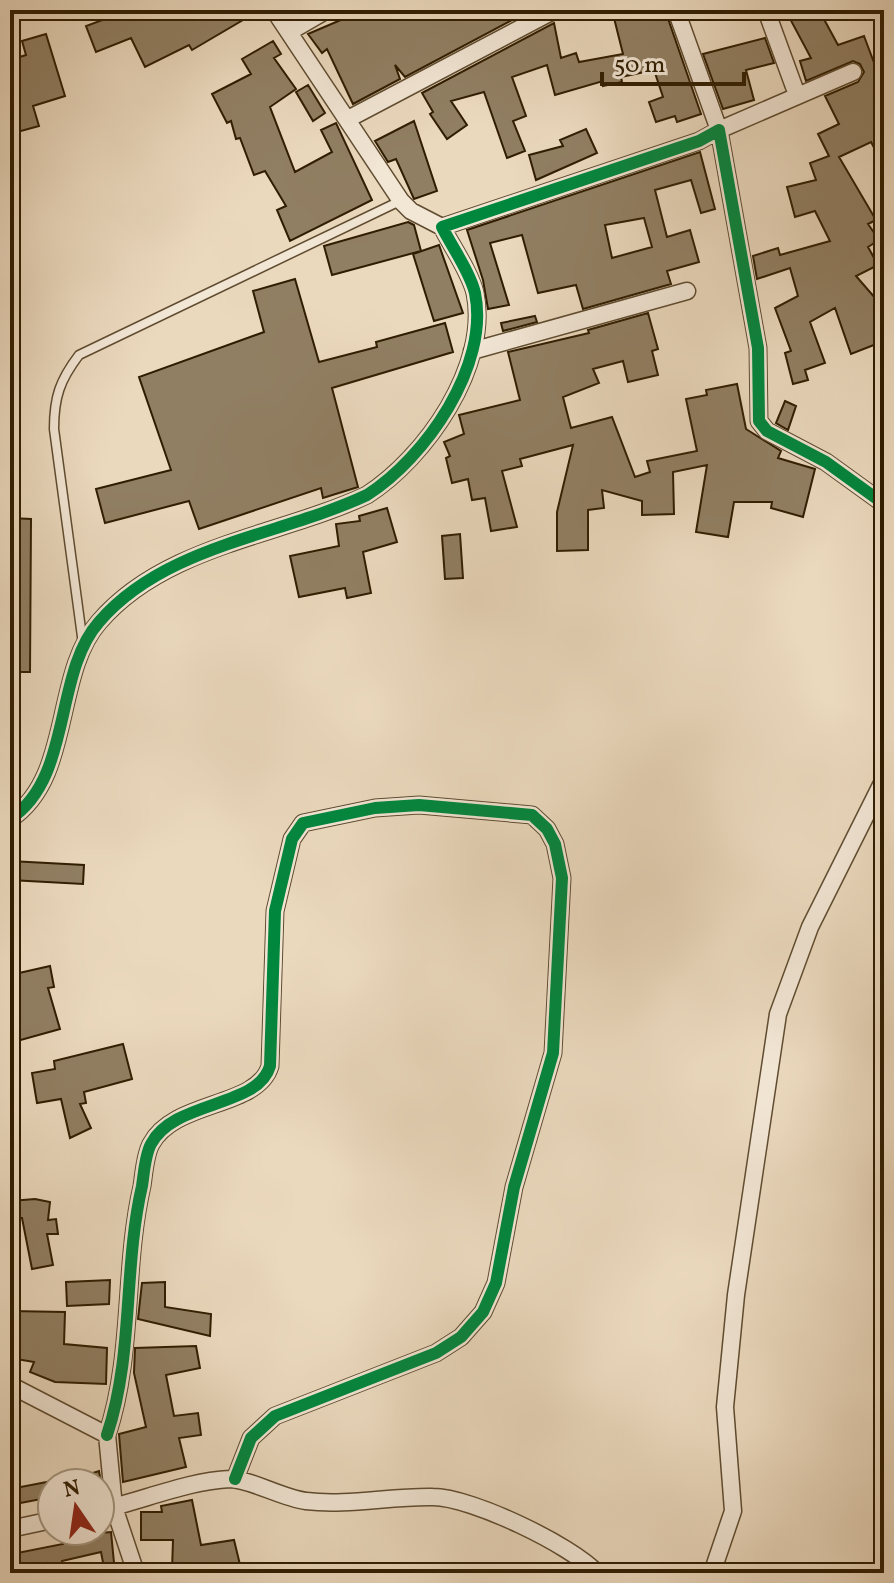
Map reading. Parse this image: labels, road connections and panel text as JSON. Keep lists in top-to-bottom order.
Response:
{
  "scale_bar": "50 m",
  "north": "top"
}
